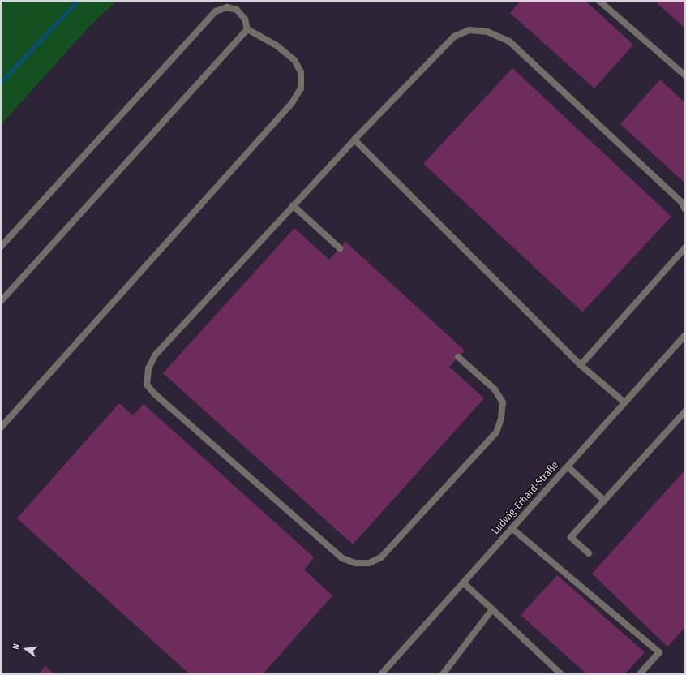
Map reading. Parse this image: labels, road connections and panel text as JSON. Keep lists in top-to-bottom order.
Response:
{
  "streets": {
    "street": ["Ludwig-Erhard-Straße"]
  },
  "north": "left"
}
